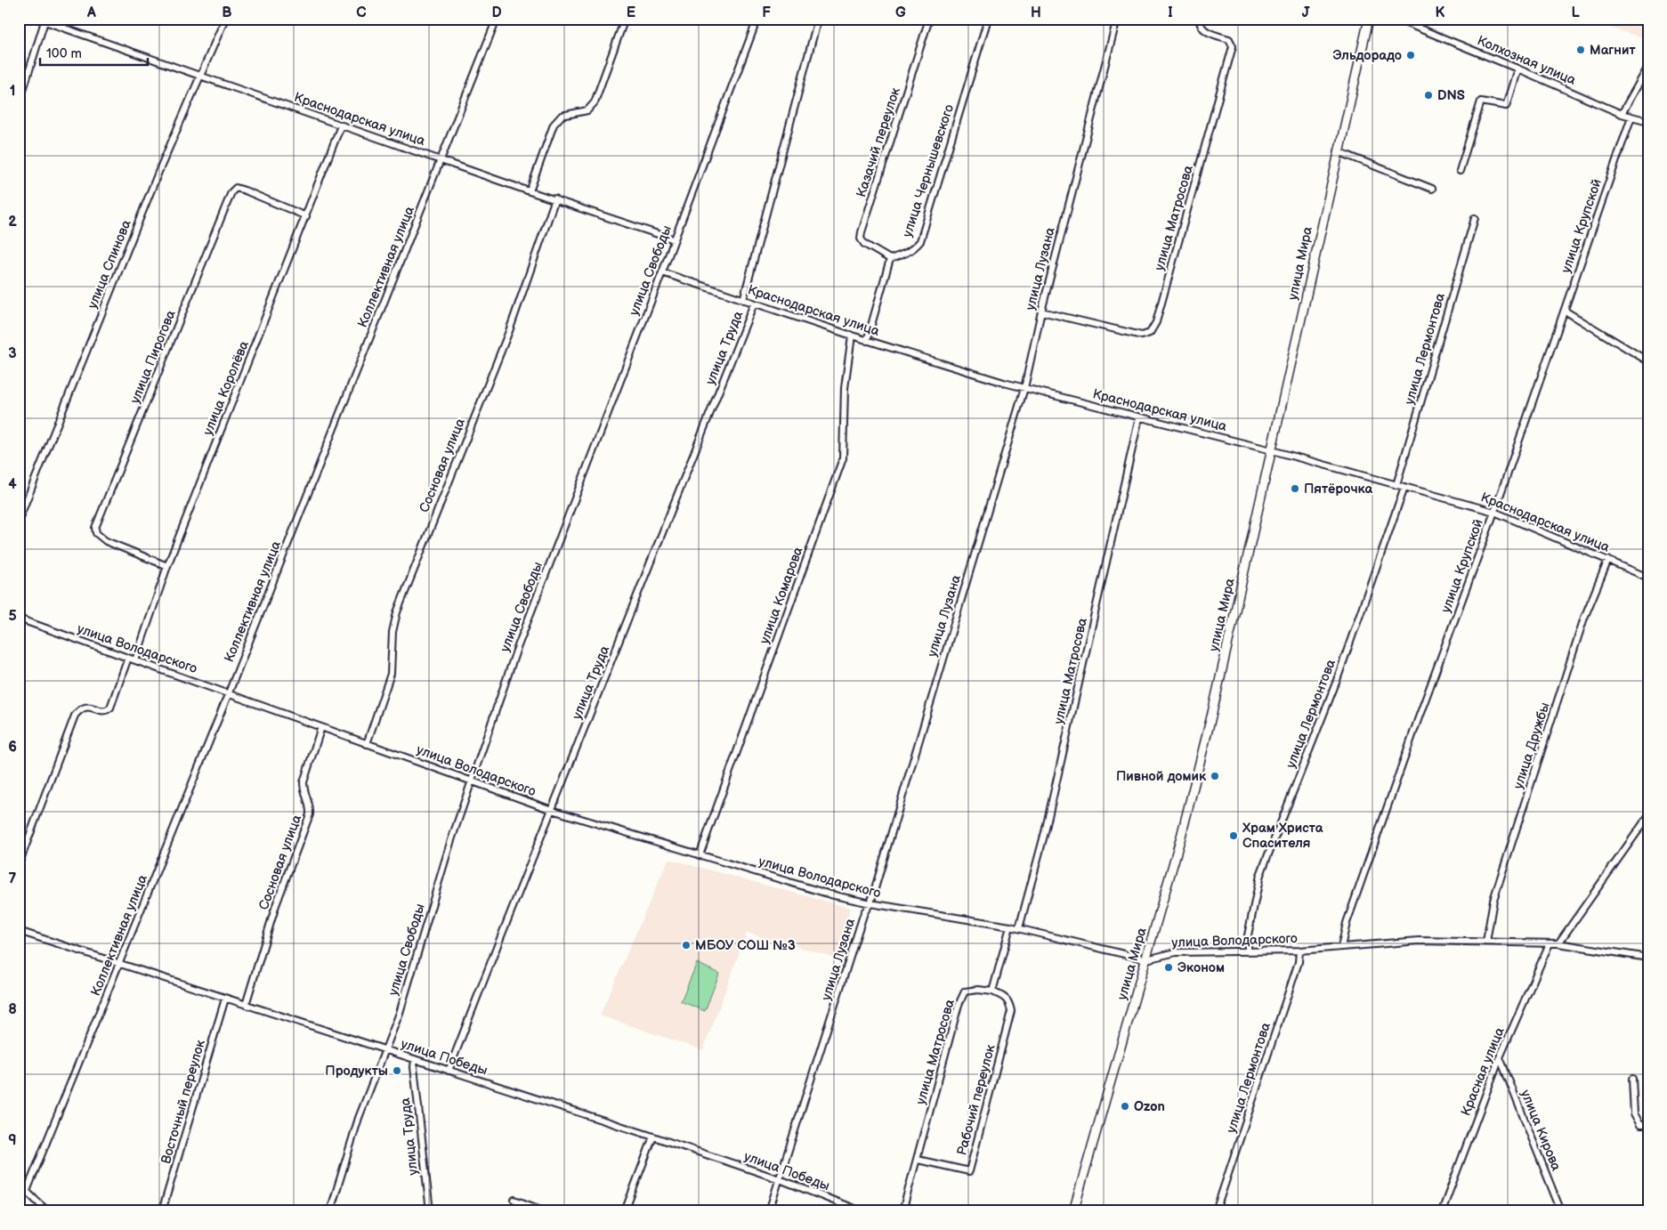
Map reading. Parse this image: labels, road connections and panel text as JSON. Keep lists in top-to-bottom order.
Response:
{
  "streets": {
    "main road": ["улица Мира"],
    "street": [
      "Колхозная улица",
      "Краснодарская улица",
      "Казачий переулок",
      "улица Чернышевского",
      "улица Матросова",
      "улица Крупской",
      "улица Спинова",
      "Коллективная улица",
      "улица Лузана",
      "улица Свободы",
      "улица Труда",
      "улица Лермонтова",
      "улица Пирогова",
      "улица Королёва",
      "Сосновая улица",
      "улица Комарова",
      "улица Володарского",
      "улица Дружбы",
      "улица Победы",
      "Красная улица",
      "Рабочий переулок",
      "Восточный переулок",
      "улица Кирова"
    ]
  },
  "crossings": [
    ["Колхозная улица", "улица Крупской"],
    ["Краснодарская улица", "улица Матросова"],
    ["Краснодарская улица", "улица Крупской"],
    ["Краснодарская улица", "улица Мира"],
    ["Краснодарская улица", "улица Спинова"],
    ["Краснодарская улица", "Коллективная улица"],
    ["Краснодарская улица", "улица Лузана"],
    ["Краснодарская улица", "улица Свободы"],
    ["Краснодарская улица", "улица Труда"],
    ["Краснодарская улица", "улица Лермонтова"],
    ["Краснодарская улица", "улица Королёва"],
    ["Краснодарская улица", "Сосновая улица"],
    ["Краснодарская улица", "улица Комарова"],
    ["Краснодарская улица", "улица Дружбы"],
    ["Казачий переулок", "улица Чернышевского"],
    ["улица Матросова", "улица Лузана"],
    ["улица Матросова", "улица Володарского"],
    ["улица Матросова", "Рабочий переулок"],
    ["улица Крупской", "улица Володарского"],
    ["улица Мира", "улица Володарского"],
    ["Коллективная улица", "улица Володарского"],
    ["Коллективная улица", "улица Победы"],
    ["улица Лузана", "улица Володарского"],
    ["улица Лузана", "улица Победы"],
    ["улица Свободы", "улица Володарского"],
    ["улица Свободы", "улица Победы"],
    ["улица Труда", "улица Володарского"],
    ["улица Труда", "улица Победы"],
    ["улица Лермонтова", "улица Володарского"],
    ["улица Пирогова", "улица Королёва"],
    ["улица Королёва", "улица Володарского"],
    ["Сосновая улица", "улица Володарского"],
    ["Сосновая улица", "улица Победы"],
    ["улица Комарова", "улица Володарского"],
    ["улица Володарского", "улица Дружбы"],
    ["улица Володарского", "Красная улица"],
    ["улица Победы", "Восточный переулок"],
    ["Красная улица", "улица Кирова"]
  ],
  "places": [
    "Магнит",
    "Эльдорадо",
    "DNS",
    "Пятёрочка",
    "Пивной домик",
    "Храм Христа Спасителя",
    "МБОУ СОШ №3",
    "Эконом",
    "Продукты",
    "Ozon"
  ],
  "scale_bar": "100 m",
  "grid": {
    "columns": [
      "A",
      "B",
      "C",
      "D",
      "E",
      "F",
      "G",
      "H",
      "I",
      "J",
      "K",
      "L"
    ],
    "rows": [
      "1",
      "2",
      "3",
      "4",
      "5",
      "6",
      "7",
      "8",
      "9"
    ]
  }
}
